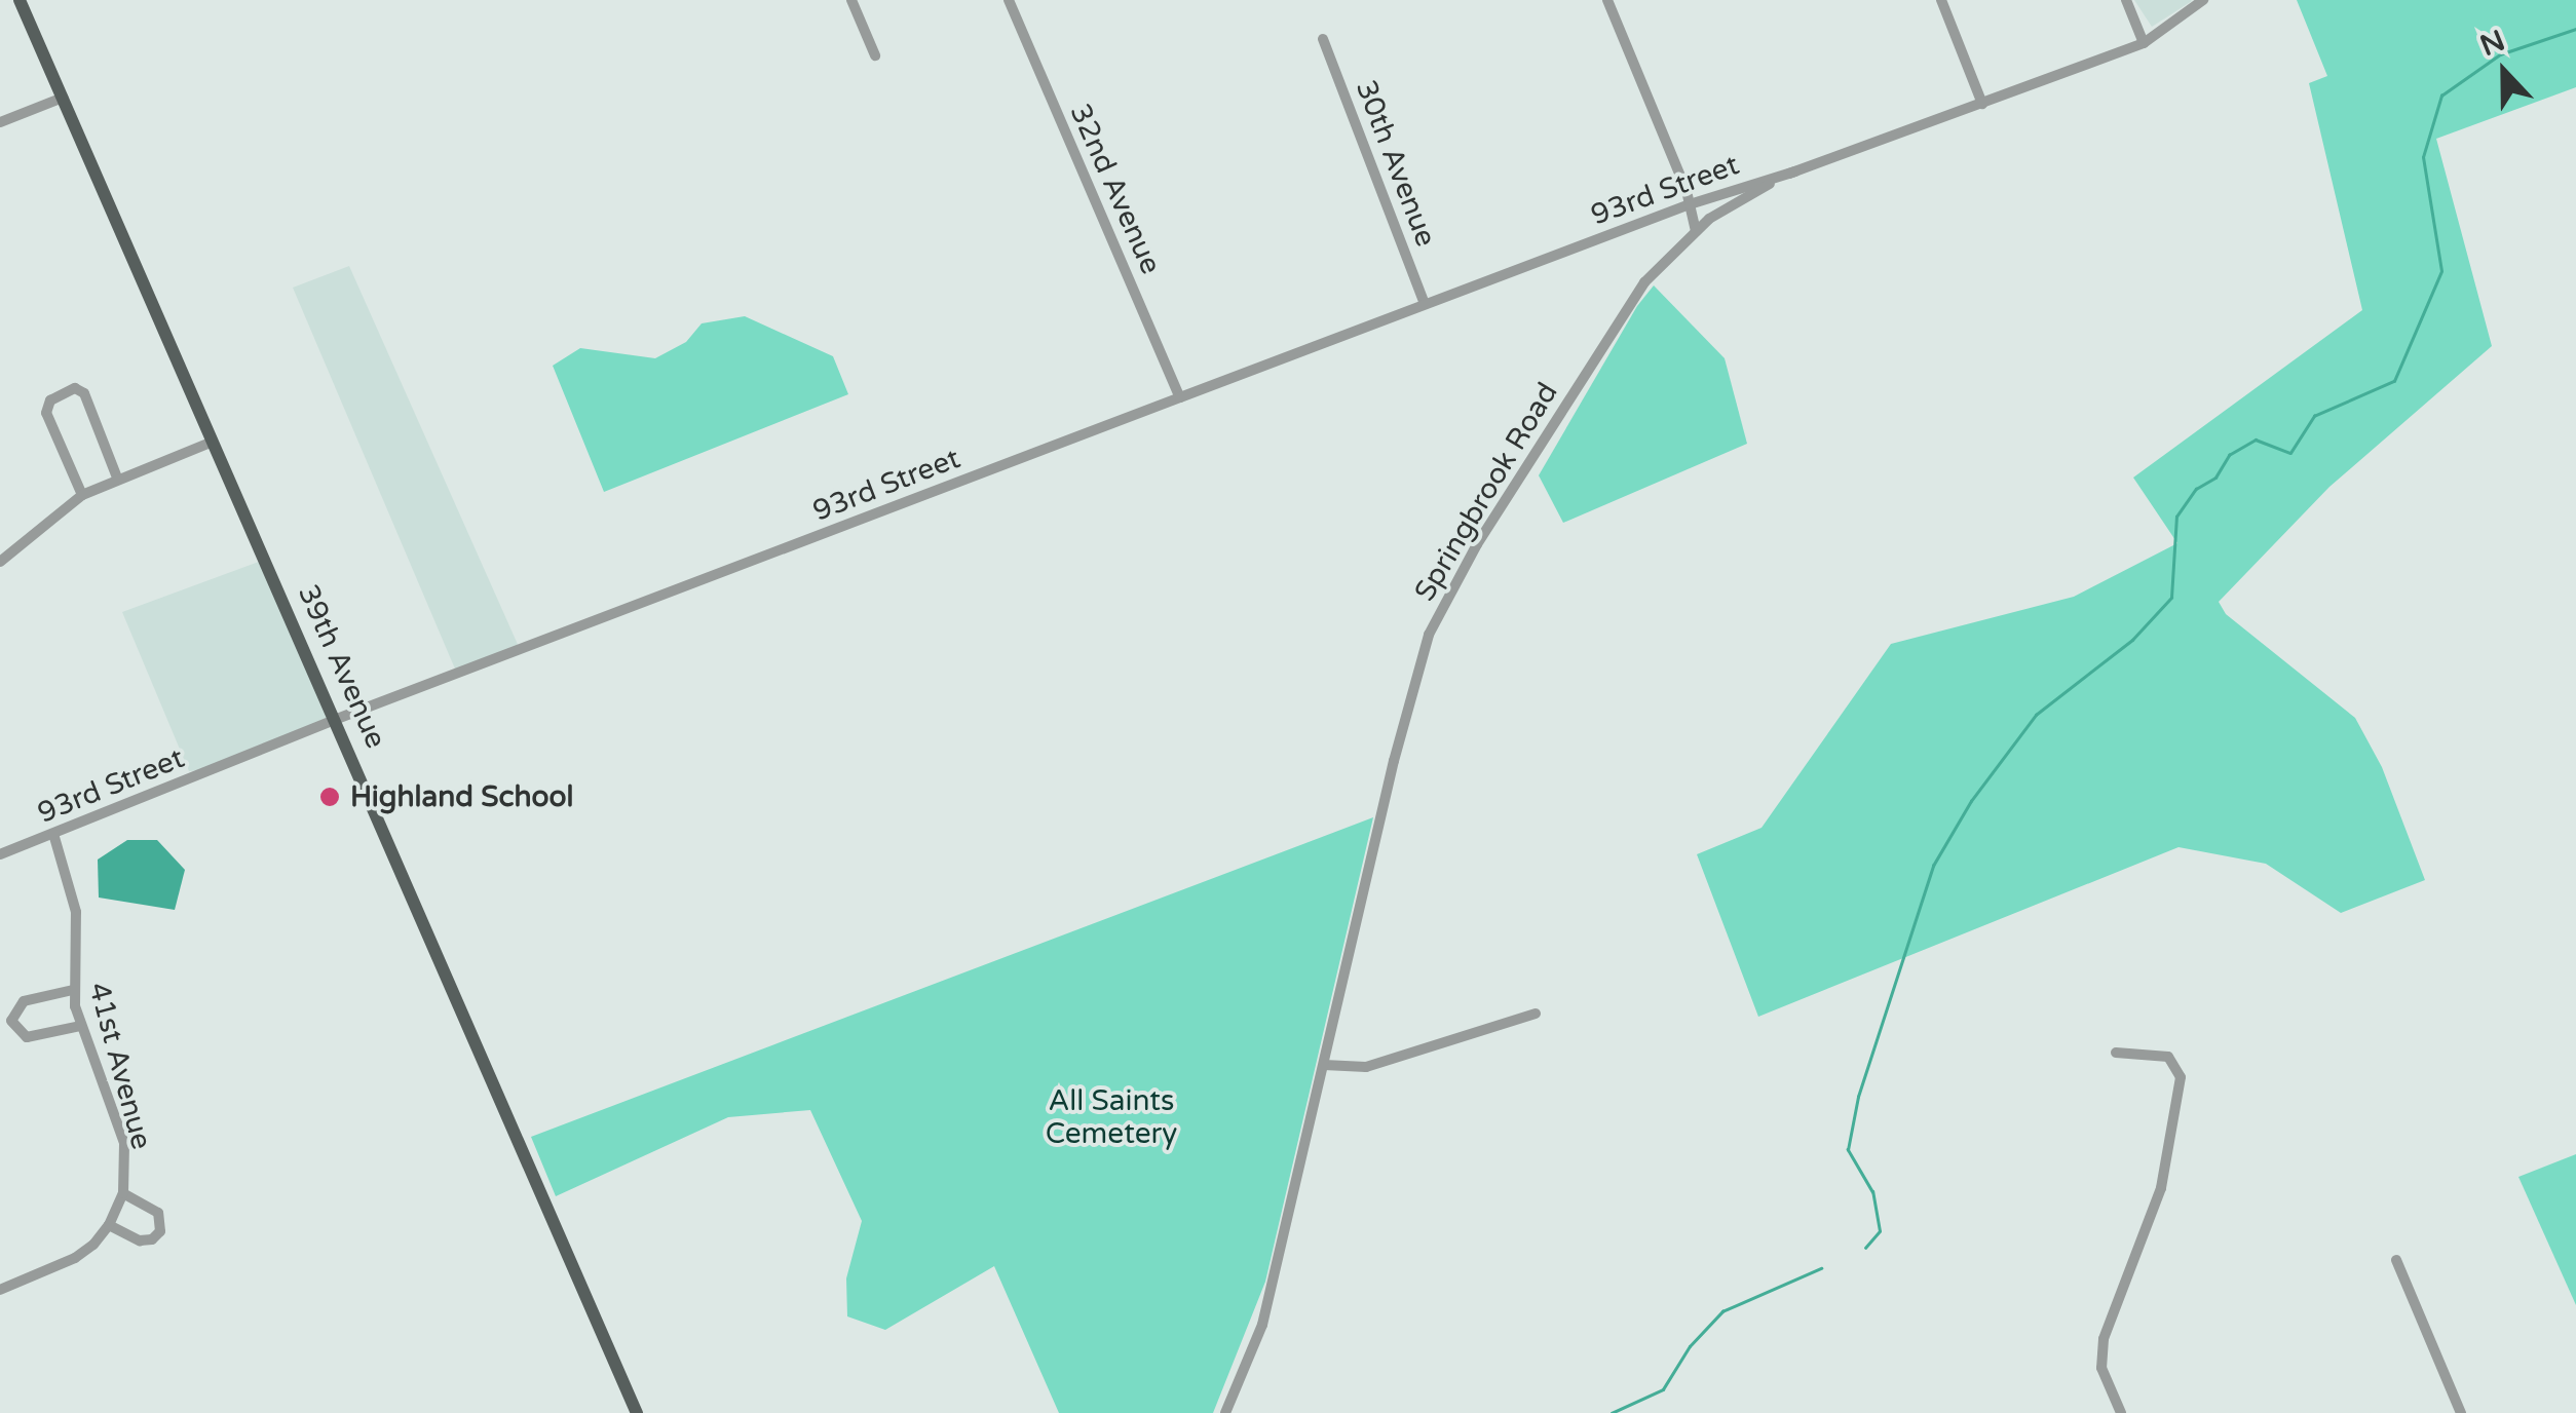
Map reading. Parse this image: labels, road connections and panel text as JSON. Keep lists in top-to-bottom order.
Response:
{
  "streets": {
    "main road": ["39th Avenue"],
    "street": [
      "30th Avenue",
      "32nd Avenue",
      "93rd Street",
      "Springbrook Road",
      "41st Avenue"
    ]
  },
  "crossings": [
    ["30th Avenue", "93rd Street"],
    ["32nd Avenue", "93rd Street"],
    ["93rd Street", "Springbrook Road"],
    ["93rd Street", "39th Avenue"],
    ["93rd Street", "41st Avenue"]
  ],
  "parks": ["All Saints Cemetery"],
  "places": ["Highland School"],
  "north": "top"
}
